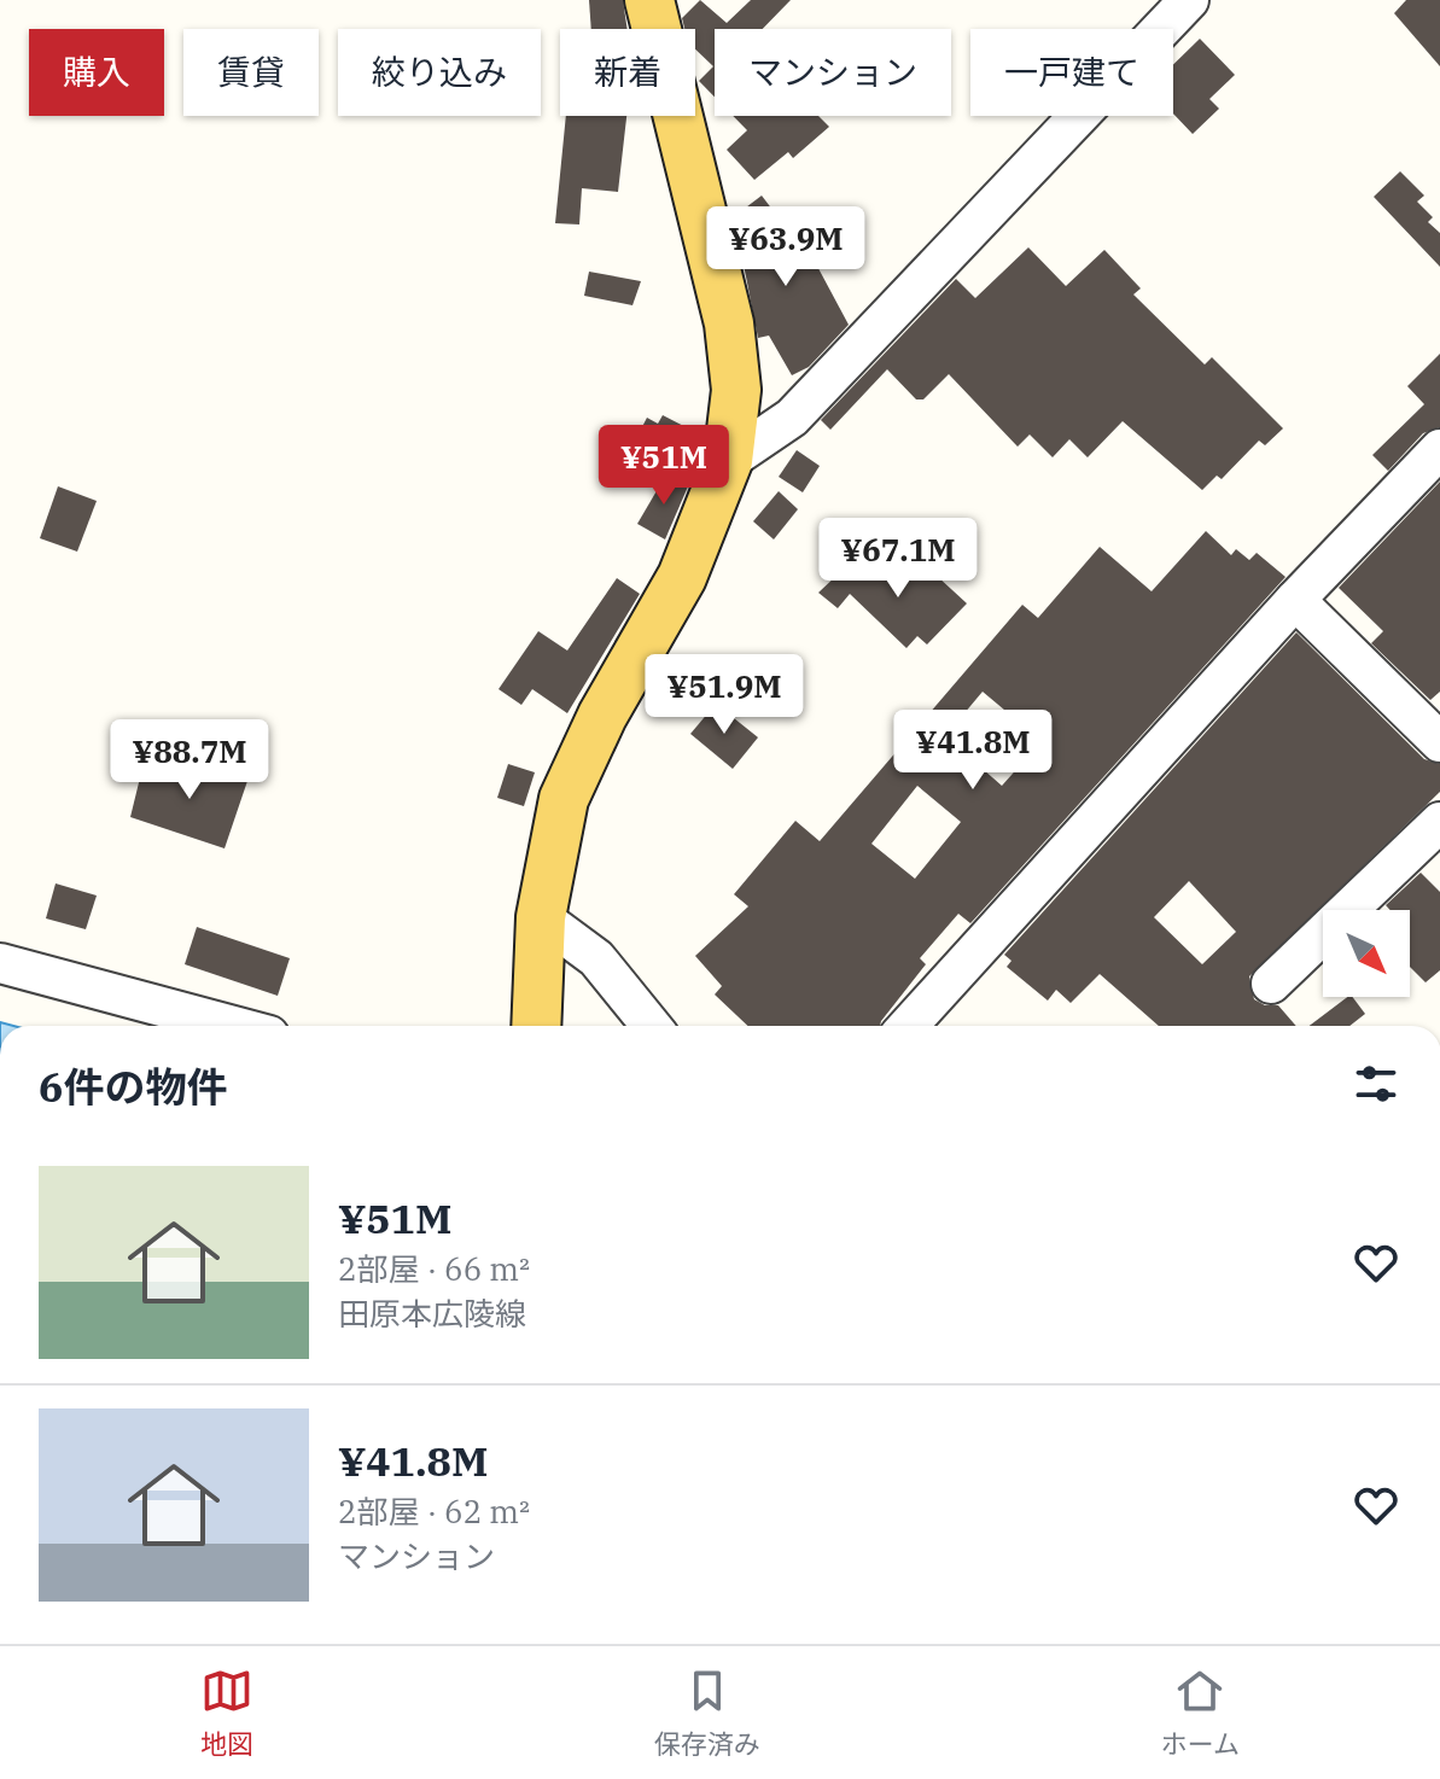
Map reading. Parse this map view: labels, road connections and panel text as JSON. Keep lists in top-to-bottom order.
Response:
{
  "north": "bottom right",
  "page": {
    "chip": [
      "購入",
      "賃貸",
      "絞り込み",
      "新着",
      "マンション",
      "一戸建て"
    ],
    "price": [
      "¥63.9M",
      "¥51M",
      "¥67.1M",
      "¥51.9M",
      "¥41.8M",
      "¥88.7M"
    ],
    "heading": "6件の物件",
    "list": [
      {
        "name": "¥51M",
        "note": "2部屋 · 66 m² · 田原本広陵線"
      },
      {
        "name": "¥41.8M",
        "note": "2部屋 · 62 m² · マンション"
      }
    ],
    "tabs": ["地図", "保存済み", "ホーム"]
  }
}
